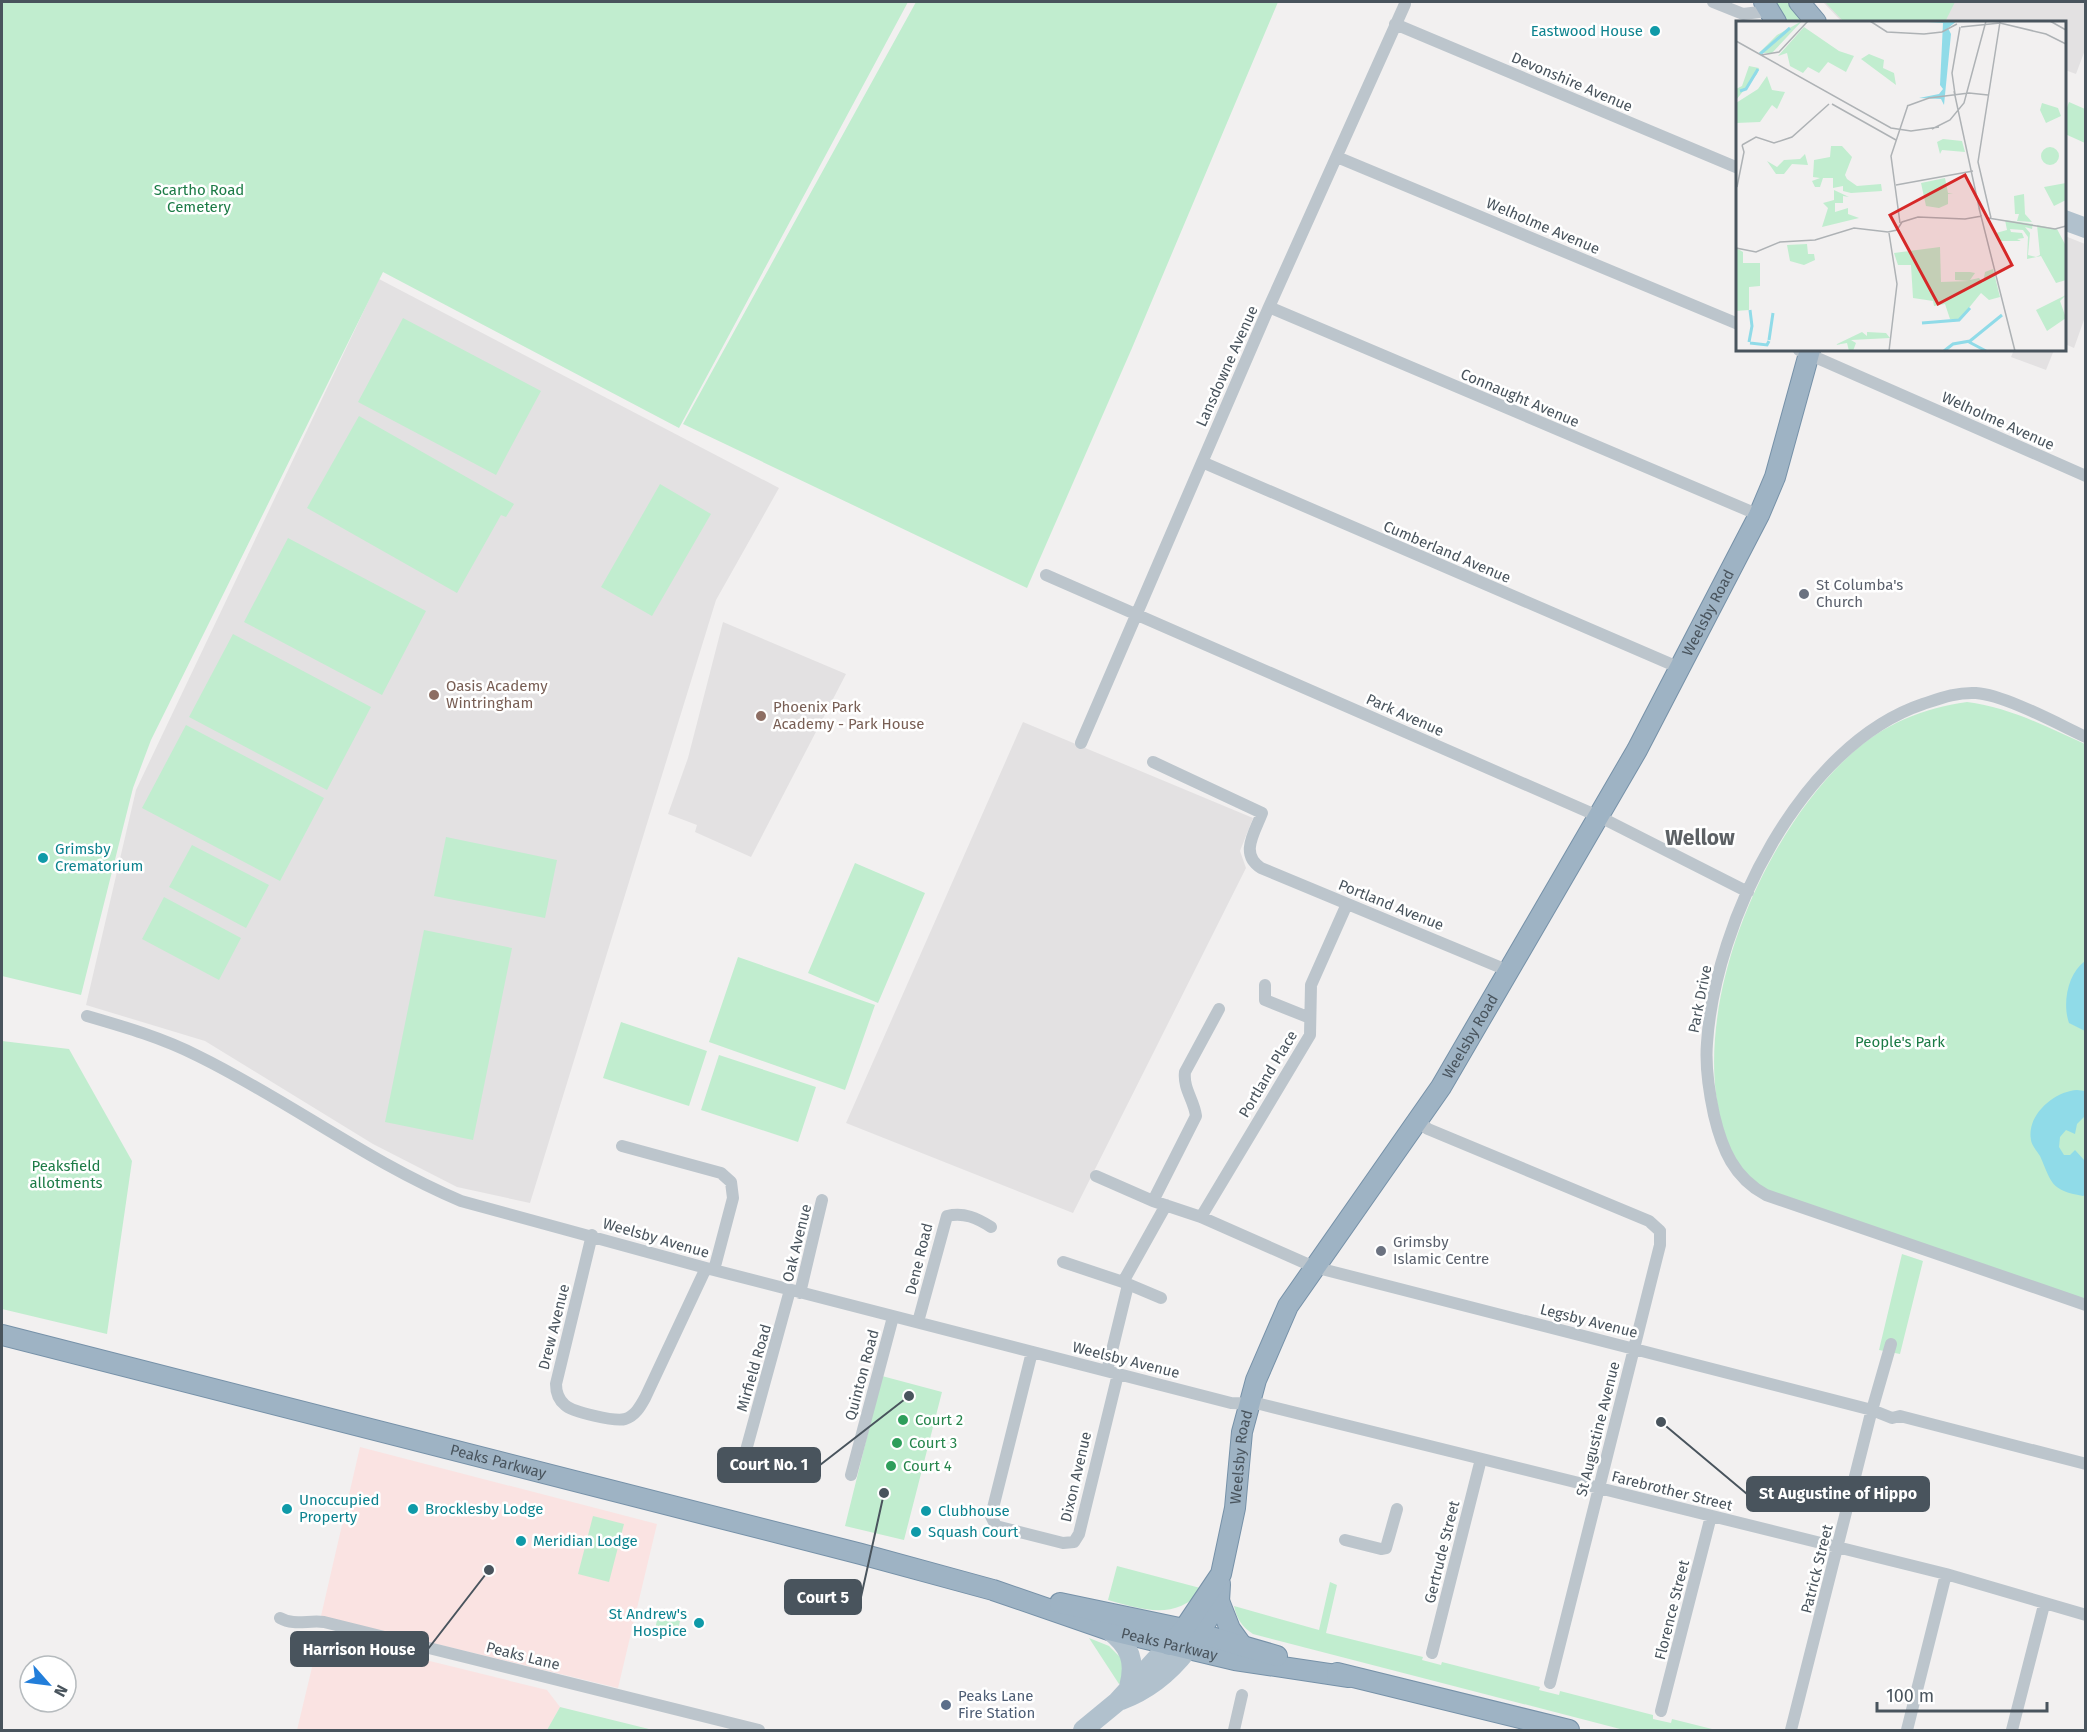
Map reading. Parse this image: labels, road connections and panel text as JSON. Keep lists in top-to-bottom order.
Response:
{
  "streets": {
    "highway": ["Weelsby Road", "Peaks Parkway"],
    "street": [
      "Devonshire Avenue",
      "Welholme Avenue",
      "Lansdowne Avenue",
      "Connaught Avenue",
      "Cumberland Avenue",
      "Park Avenue",
      "Portland Avenue",
      "Park Drive",
      "Portland Place",
      "Weelsby Avenue",
      "Oak Avenue",
      "Dene Road",
      "Legsby Avenue",
      "Drew Avenue",
      "Mirfield Road",
      "Quinton Road",
      "St Augustine Avenue",
      "Dixon Avenue",
      "Farebrother Street",
      "Gertrude Street",
      "Patrick Street",
      "Florence Street",
      "Peaks Lane"
    ]
  },
  "crossings": [
    ["Devonshire Avenue", "Lansdowne Avenue"],
    ["Welholme Avenue", "Lansdowne Avenue"],
    ["Welholme Avenue", "Weelsby Road"],
    ["Lansdowne Avenue", "Connaught Avenue"],
    ["Lansdowne Avenue", "Cumberland Avenue"],
    ["Lansdowne Avenue", "Park Avenue"],
    ["Connaught Avenue", "Weelsby Road"],
    ["Cumberland Avenue", "Weelsby Road"],
    ["Weelsby Road", "Park Avenue"],
    ["Weelsby Road", "Portland Avenue"],
    ["Weelsby Road", "Weelsby Avenue"],
    ["Weelsby Road", "Legsby Avenue"],
    ["Weelsby Road", "St Augustine Avenue"],
    ["Weelsby Road", "Peaks Parkway"],
    ["Weelsby Road", "Farebrother Street"],
    ["Park Avenue", "Park Drive"],
    ["Portland Avenue", "Portland Place"],
    ["Portland Place", "Legsby Avenue"],
    ["Weelsby Avenue", "Oak Avenue"],
    ["Weelsby Avenue", "Dene Road"],
    ["Weelsby Avenue", "Drew Avenue"],
    ["Weelsby Avenue", "Mirfield Road"],
    ["Weelsby Avenue", "Quinton Road"],
    ["Weelsby Avenue", "Dixon Avenue"],
    ["Weelsby Avenue", "Farebrother Street"],
    ["Oak Avenue", "Mirfield Road"],
    ["Legsby Avenue", "St Augustine Avenue"],
    ["Legsby Avenue", "Dixon Avenue"],
    ["Legsby Avenue", "Patrick Street"],
    ["St Augustine Avenue", "Farebrother Street"],
    ["Farebrother Street", "Gertrude Street"],
    ["Farebrother Street", "Patrick Street"],
    ["Farebrother Street", "Florence Street"]
  ],
  "districts": ["Wellow"],
  "parks": ["Scartho Road Cemetery", "People's Park", "Peaksfield allotments"],
  "places": [
    "Eastwood House",
    "St Columba's Church",
    "Oasis Academy Wintringham",
    "Phoenix Park Academy - Park House",
    "Grimsby Crematorium",
    "Grimsby Islamic Centre",
    "Court No. 1",
    "Court 2",
    "St Augustine of Hippo",
    "Court 3",
    "Court 4",
    "Court 5",
    "Unoccupied Property",
    "Brocklesby Lodge",
    "Clubhouse",
    "Squash Court",
    "Meridian Lodge",
    "Harrison House",
    "St Andrew's Hospice",
    "Peaks Lane Fire Station"
  ],
  "scale_bar": "100 m",
  "north": "bottom right"
}
